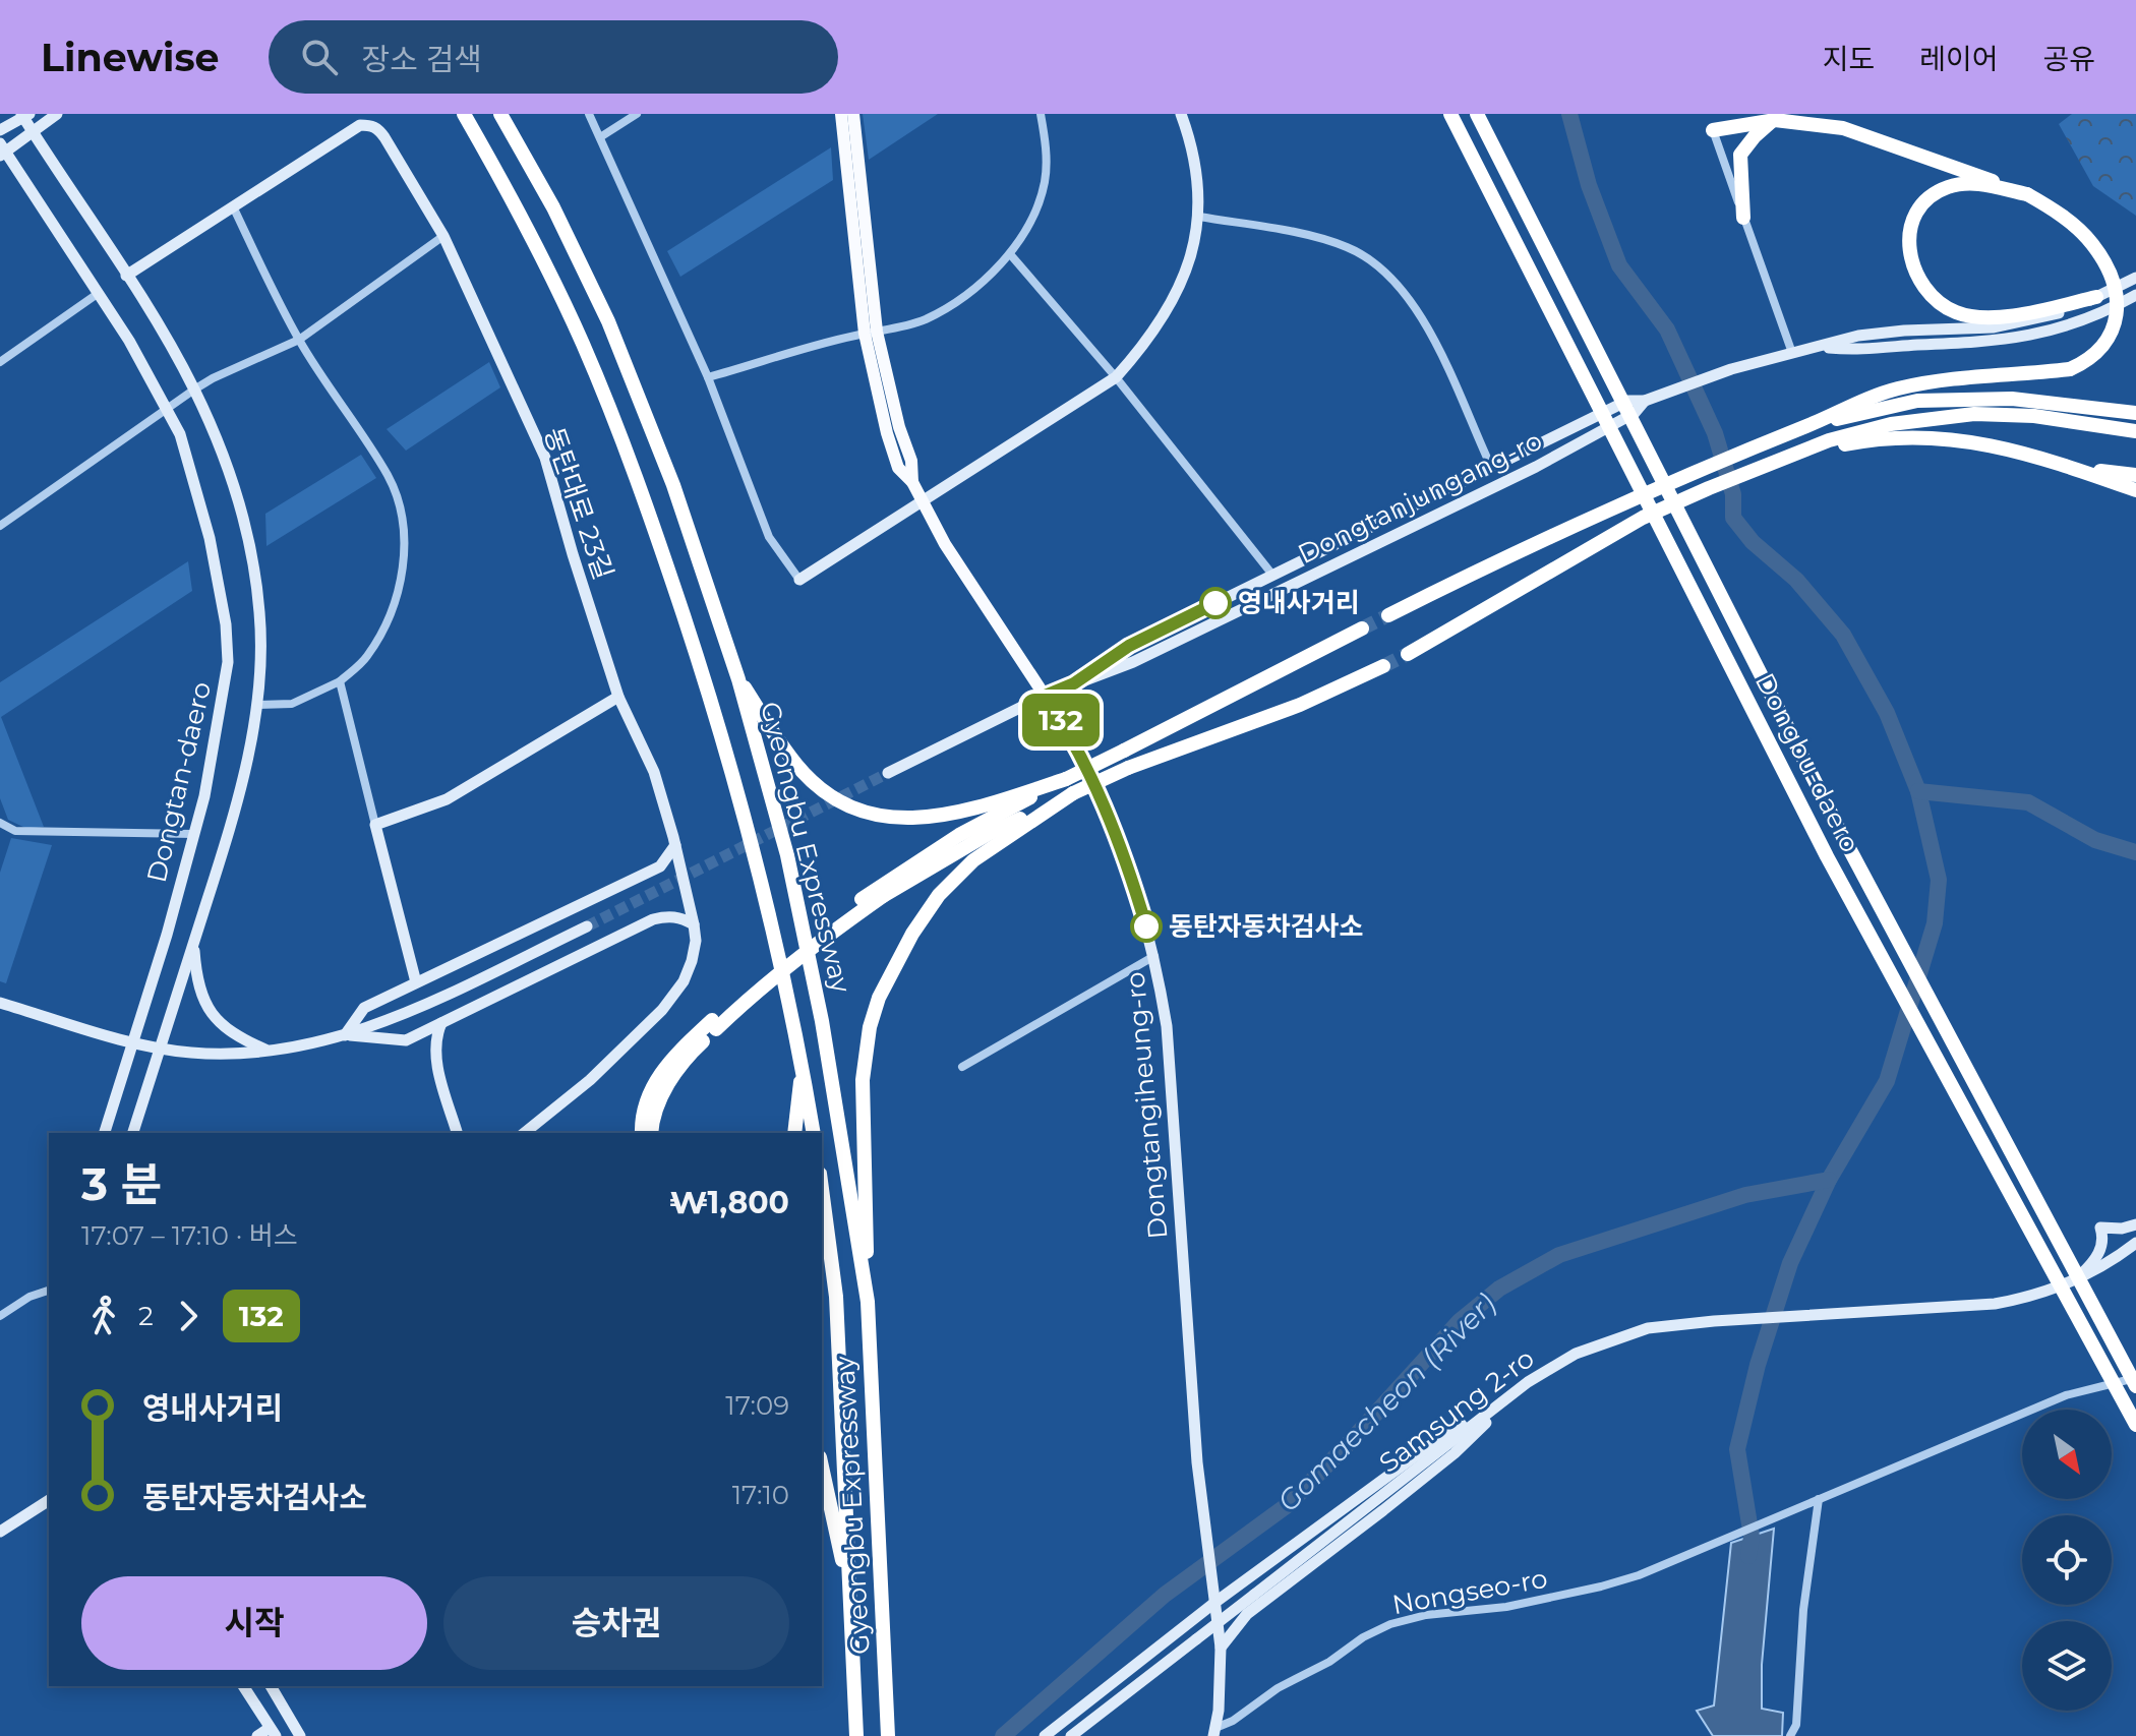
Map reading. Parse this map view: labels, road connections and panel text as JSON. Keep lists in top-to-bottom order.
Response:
{
  "streets": {
    "highway": ["Dongbu-daero", "Gyeongbu Expressway"],
    "main road": ["Dongtangiheung-ro"],
    "street": [
      "Dongtanjungang-ro",
      "동탄대로 23길",
      "Dongtan-daero",
      "Samsung 2-ro",
      "Nongseo-ro"
    ]
  },
  "crossings": [
    ["Dongtanjungang-ro", "Dongtangiheung-ro"],
    ["동탄대로 23길", "Dongtan-daero"],
    ["Dongtangiheung-ro", "Nongseo-ro"]
  ],
  "water": ["Gomaecheon (River)"],
  "places": ["영내사거리", "동탄자동차검사소"],
  "lines": ["bus line 132"],
  "north": "bottom right",
  "page": {
    "header": "Linewise",
    "search": "장소 검색",
    "nav": ["지도", "레이어", "공유"],
    "on_map": "132",
    "heading": ["3 분", "17:07 – 17:10 · 버스", "₩1,800"],
    "legs": ["2", "132"],
    "list": [
      {
        "name": "영내사거리",
        "value": "17:09"
      },
      {
        "name": "동탄자동차검사소",
        "value": "17:10"
      }
    ],
    "buttons": ["시작", "승차권"]
  }
}
